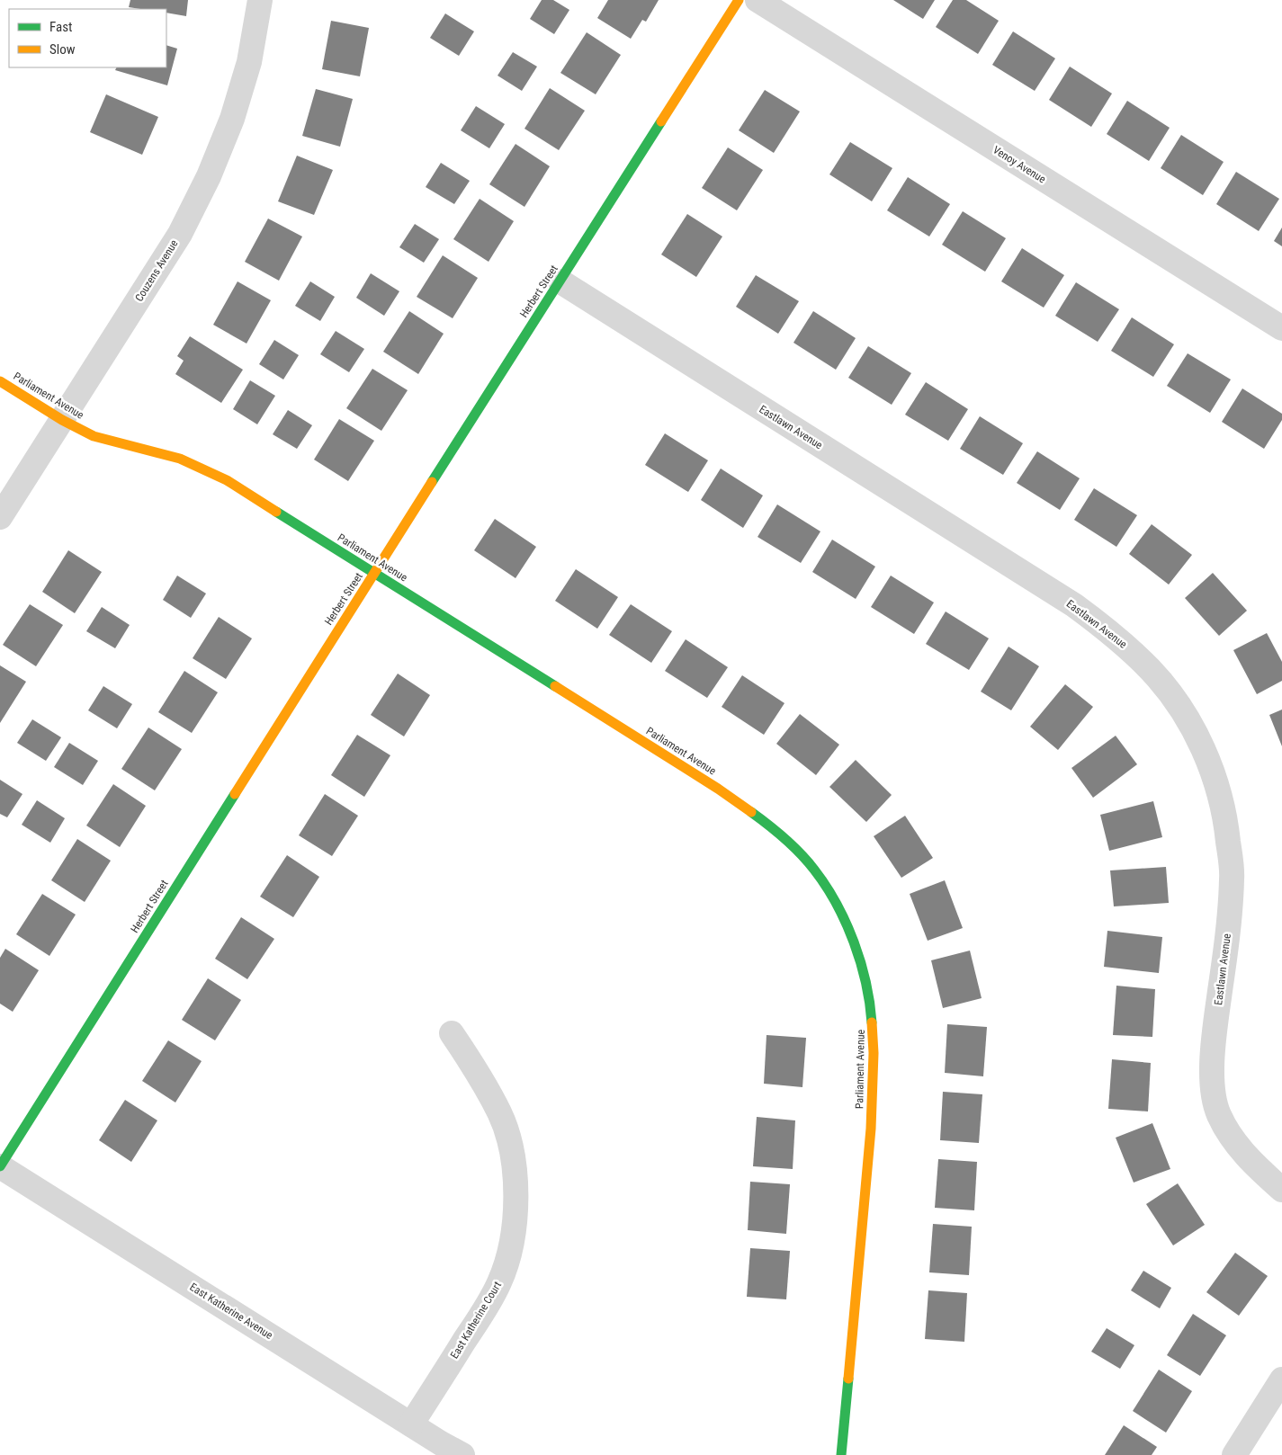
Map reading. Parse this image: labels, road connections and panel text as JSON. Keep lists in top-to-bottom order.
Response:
{
  "streets": {
    "street": [
      "Venoy Avenue",
      "Couzens Avenue",
      "Herbert Street",
      "Parliament Avenue",
      "Eastlawn Avenue",
      "East Katherine Avenue",
      "East Katherine Court"
    ]
  },
  "crossings": [
    ["Couzens Avenue", "Parliament Avenue"],
    ["Herbert Street", "Parliament Avenue"],
    ["Herbert Street", "Eastlawn Avenue"],
    ["Herbert Street", "East Katherine Avenue"],
    ["East Katherine Avenue", "East Katherine Court"]
  ],
  "legend": ["Fast", "Slow"]
}
